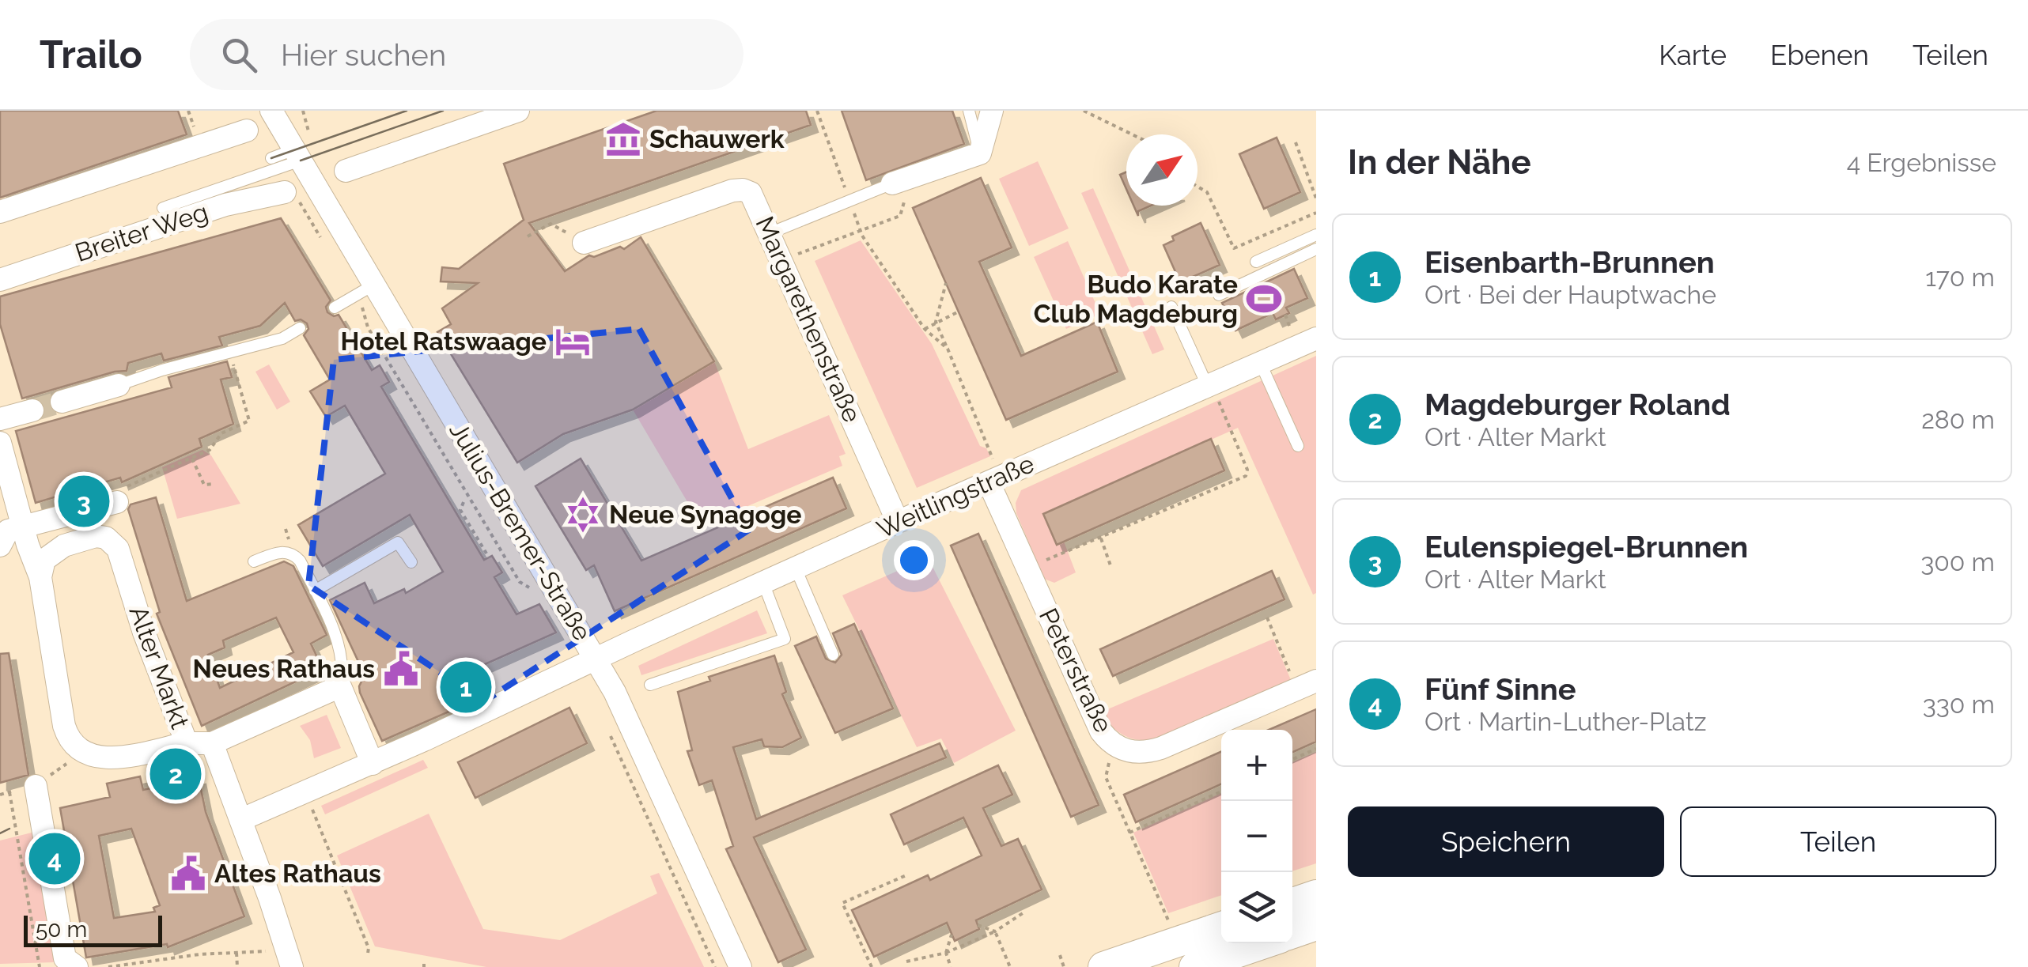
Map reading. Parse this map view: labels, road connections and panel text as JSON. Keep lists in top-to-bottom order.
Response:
{
  "streets": {
    "street": [
      "Breiter Weg",
      "Margarethenstraße",
      "Weitlingstraße",
      "Julius-Bremer-Straße",
      "Alter Markt",
      "Peterstraße"
    ]
  },
  "crossings": [
    ["Margarethenstraße", "Weitlingstraße"],
    ["Weitlingstraße", "Julius-Bremer-Straße"],
    ["Weitlingstraße", "Peterstraße"]
  ],
  "places": {
    "museum": ["Schauwerk"],
    "sports": ["Budo Karate Club Magdeburg"],
    "hotel": ["Hotel Ratswaage"],
    "synagogue": ["Neue Synagoge"],
    "public building": ["Neues Rathaus", "Altes Rathaus"]
  },
  "scale_bar": "50 m",
  "north": "top right",
  "page": {
    "header": "Trailo",
    "search": "Hier suchen",
    "nav": ["Karte", "Ebenen", "Teilen"],
    "heading": ["In der Nähe", "4 Ergebnisse"],
    "list": [
      {
        "mark": "1",
        "name": "Eisenbarth-Brunnen",
        "note": "Ort · Bei der Hauptwache",
        "value": "170 m"
      },
      {
        "mark": "2",
        "name": "Magdeburger Roland",
        "note": "Ort · Alter Markt",
        "value": "280 m"
      },
      {
        "mark": "3",
        "name": "Eulenspiegel-Brunnen",
        "note": "Ort · Alter Markt",
        "value": "300 m"
      },
      {
        "mark": "4",
        "name": "Fünf Sinne",
        "note": "Ort · Martin-Luther-Platz",
        "value": "330 m"
      }
    ],
    "pins": [
      "3",
      "1",
      "2",
      "4"
    ],
    "map_buttons": ["+", "−"],
    "buttons": ["Speichern", "Teilen"],
    "scale": "50 m"
  }
}
